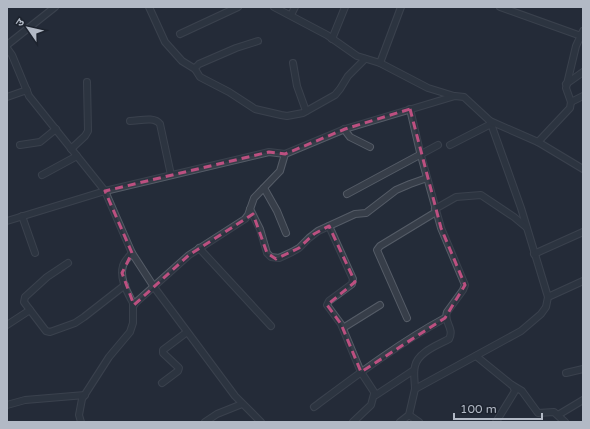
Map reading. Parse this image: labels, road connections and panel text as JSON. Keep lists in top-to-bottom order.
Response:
{
  "scale_bar": "100 m",
  "north": "top left"
}
